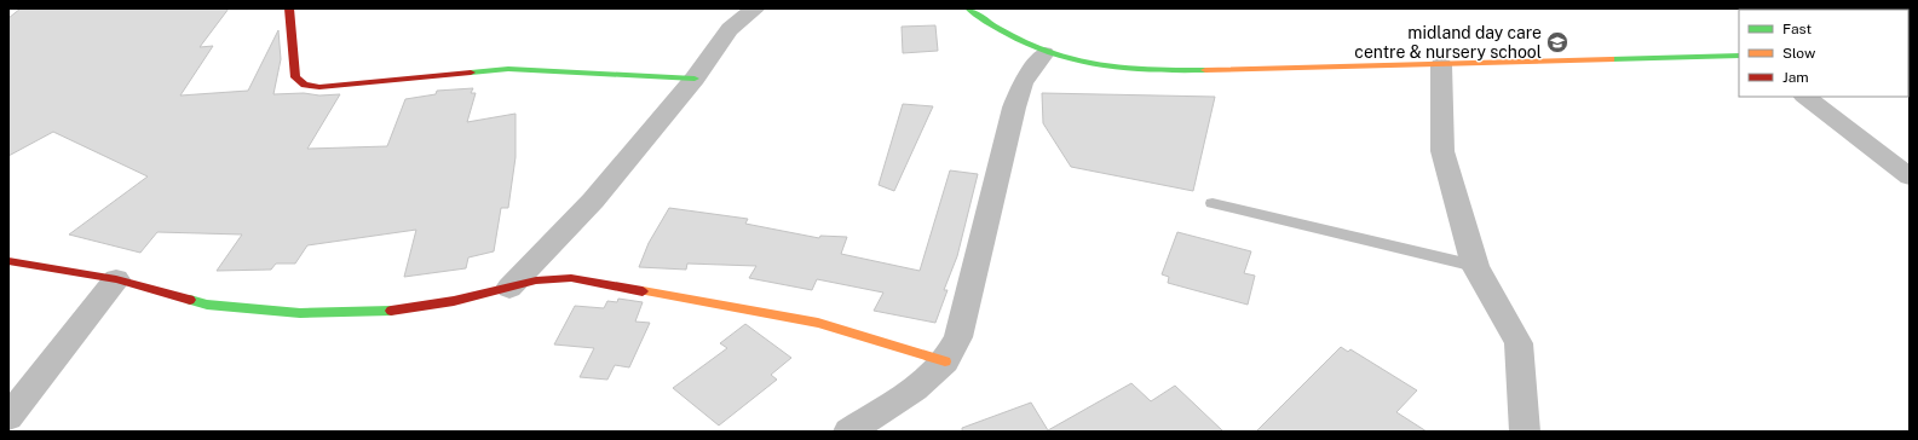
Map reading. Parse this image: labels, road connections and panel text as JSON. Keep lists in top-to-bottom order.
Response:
{
  "places": {
    "school or university": ["midland day care centre & nursery school"]
  },
  "legend": ["Fast", "Slow", "Jam"]
}
